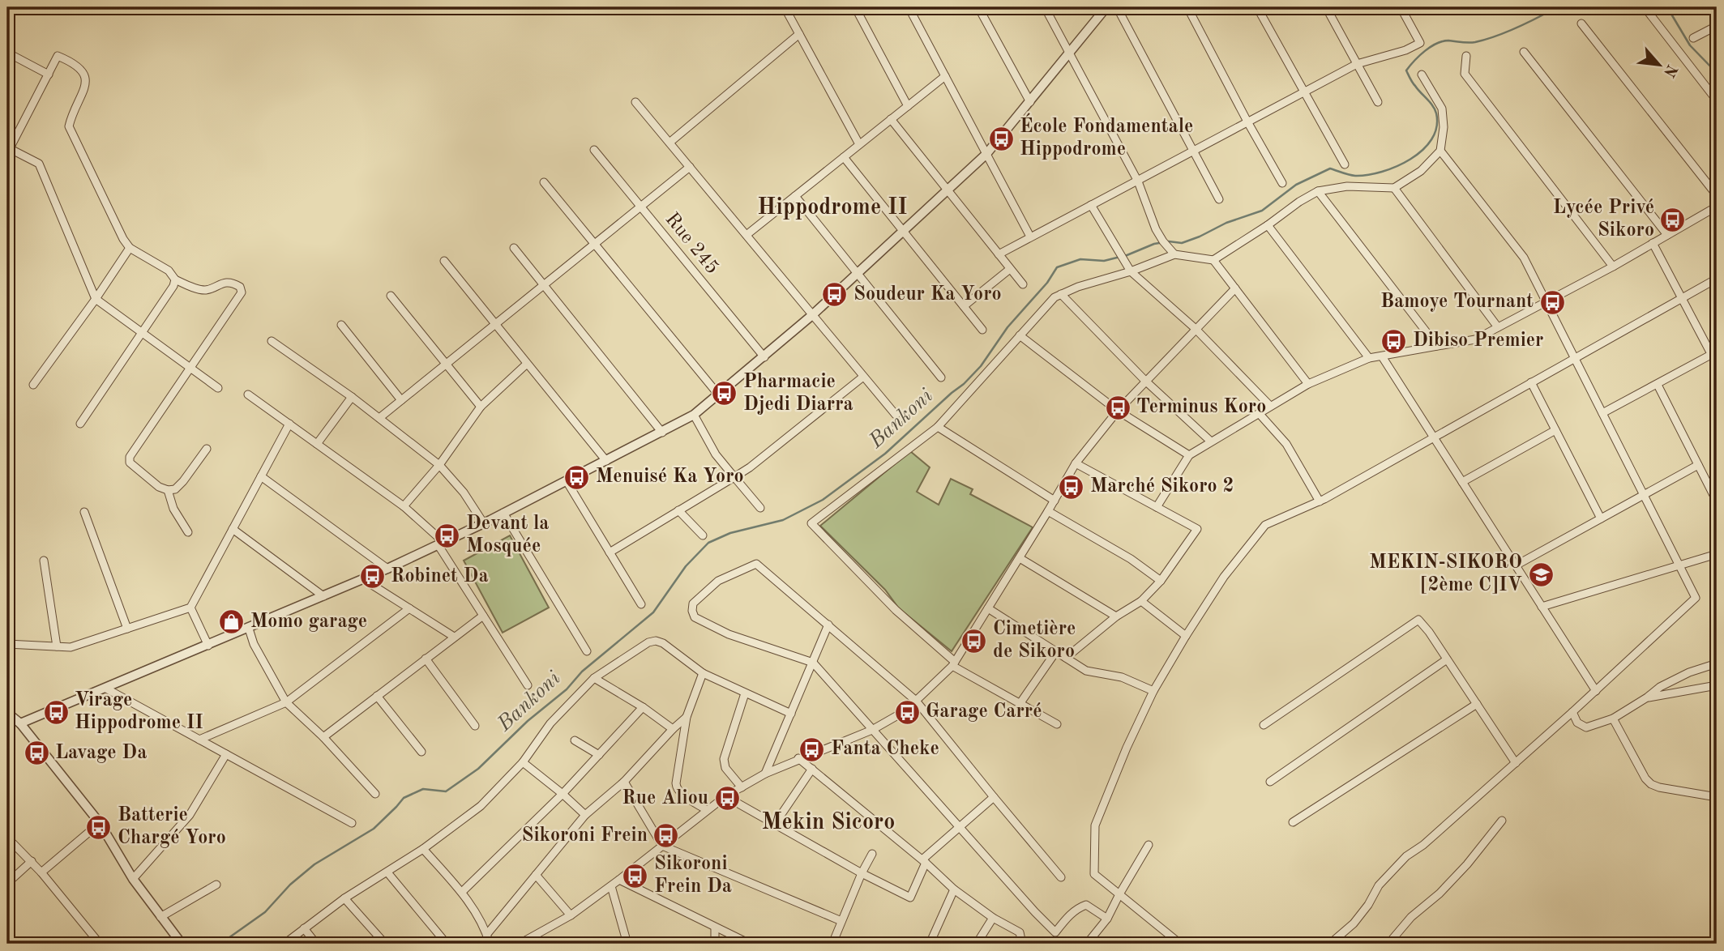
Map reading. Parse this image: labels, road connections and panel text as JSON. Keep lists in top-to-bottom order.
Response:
{
  "streets": {
    "street": ["Rue 245"]
  },
  "districts": ["Hippodrome II", "Mekin Sicoro"],
  "water": ["Bankoni"],
  "places": {
    "bus stop": [
      "École Fondamentale Hippodrome",
      "Lycée Privé Sikoro",
      "Soudeur Ka Yoro",
      "Bamoye Tournant",
      "Dibiso Premier",
      "Pharmacie Djedi Diarra",
      "Terminus Koro",
      "Menuisé Ka Yoro",
      "Marché Sikoro 2",
      "Devant la Mosquée",
      "Robinet Da",
      "Cimetière de Sikoro",
      "Virage Hippodrome II",
      "Garage Carré",
      "Fanta Cheke",
      "Lavage Da",
      "Rue Aliou",
      "Batterie Chargé Yoro",
      "Sikoroni Frein",
      "Sikoroni Frein Da"
    ],
    "school or university": ["MEKIN-SIKORO [2ème C]IV"],
    "shop": ["Momo garage"]
  },
  "north": "bottom right"
}
